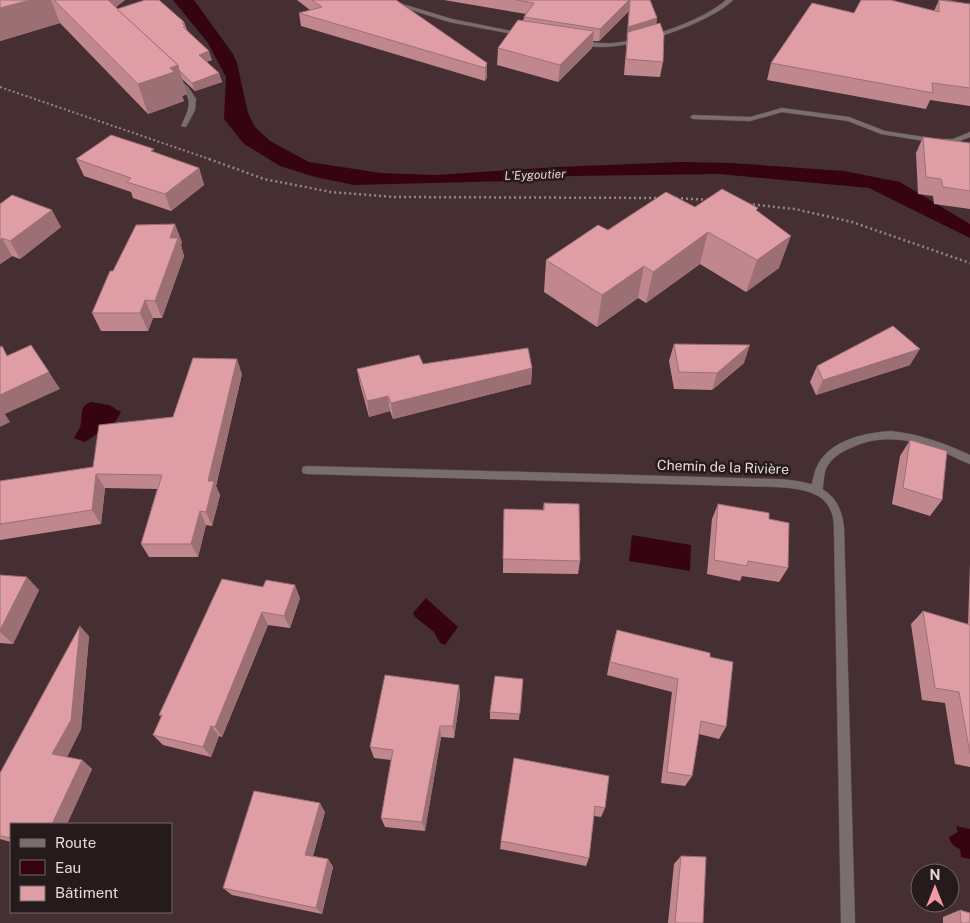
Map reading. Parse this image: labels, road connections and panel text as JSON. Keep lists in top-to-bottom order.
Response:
{
  "streets": {
    "street": ["Chemin de la Rivière"]
  },
  "water": ["L'Eygoutier"],
  "legend": ["Route", "Eau", "Bâtiment"],
  "north": "top"
}
